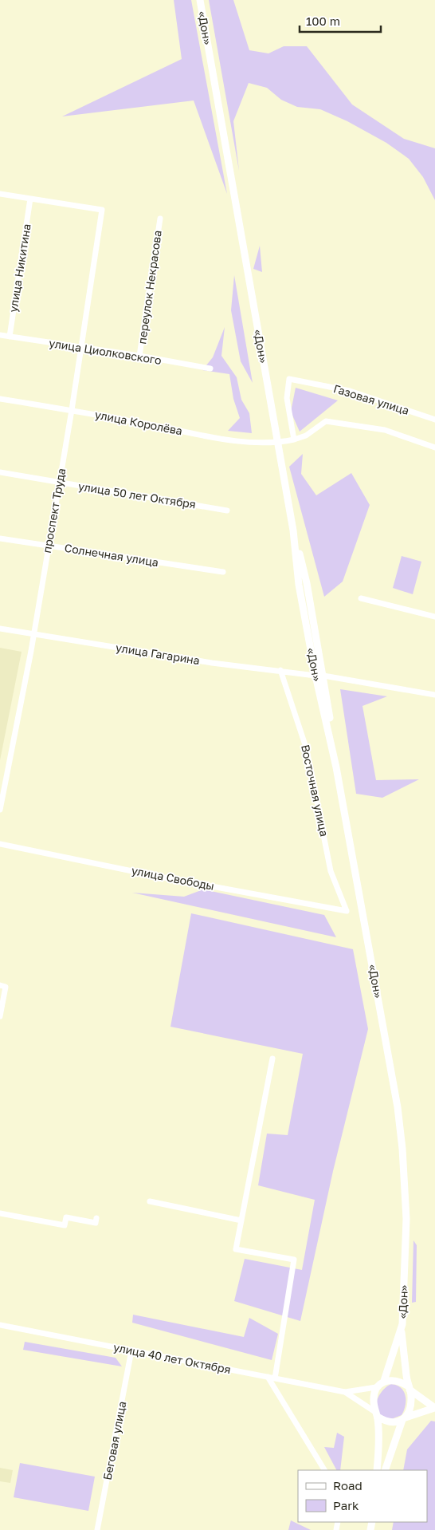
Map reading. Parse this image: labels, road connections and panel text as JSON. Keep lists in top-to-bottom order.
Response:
{
  "streets": {
    "main road": ["«Дон»"],
    "street": [
      "улица Никитина",
      "переулок Некрасова",
      "улица Циолковского",
      "Газовая улица",
      "улица Королёва",
      "улица 50 лет Октября",
      "проспект Труда",
      "Солнечная улица",
      "улица Гагарина",
      "Восточная улица",
      "улица Свободы",
      "улица 40 лет Октября",
      "Беговая улица"
    ]
  },
  "crossings": [
    ["«Дон»", "улица Королёва"],
    ["«Дон»", "улица Гагарина"],
    ["«Дон»", "улица 40 лет Октября"],
    ["улица Никитина", "улица Циолковского"],
    ["улица Никитина", "проспект Труда"],
    ["переулок Некрасова", "улица Циолковского"],
    ["улица Циолковского", "проспект Труда"],
    ["улица Королёва", "проспект Труда"],
    ["улица 50 лет Октября", "проспект Труда"],
    ["проспект Труда", "Солнечная улица"],
    ["проспект Труда", "улица Гагарина"],
    ["улица Гагарина", "Восточная улица"],
    ["Восточная улица", "улица Свободы"],
    ["улица 40 лет Октября", "Беговая улица"]
  ],
  "legend": ["Road", "Park"],
  "scale_bar": "100 m"
}
